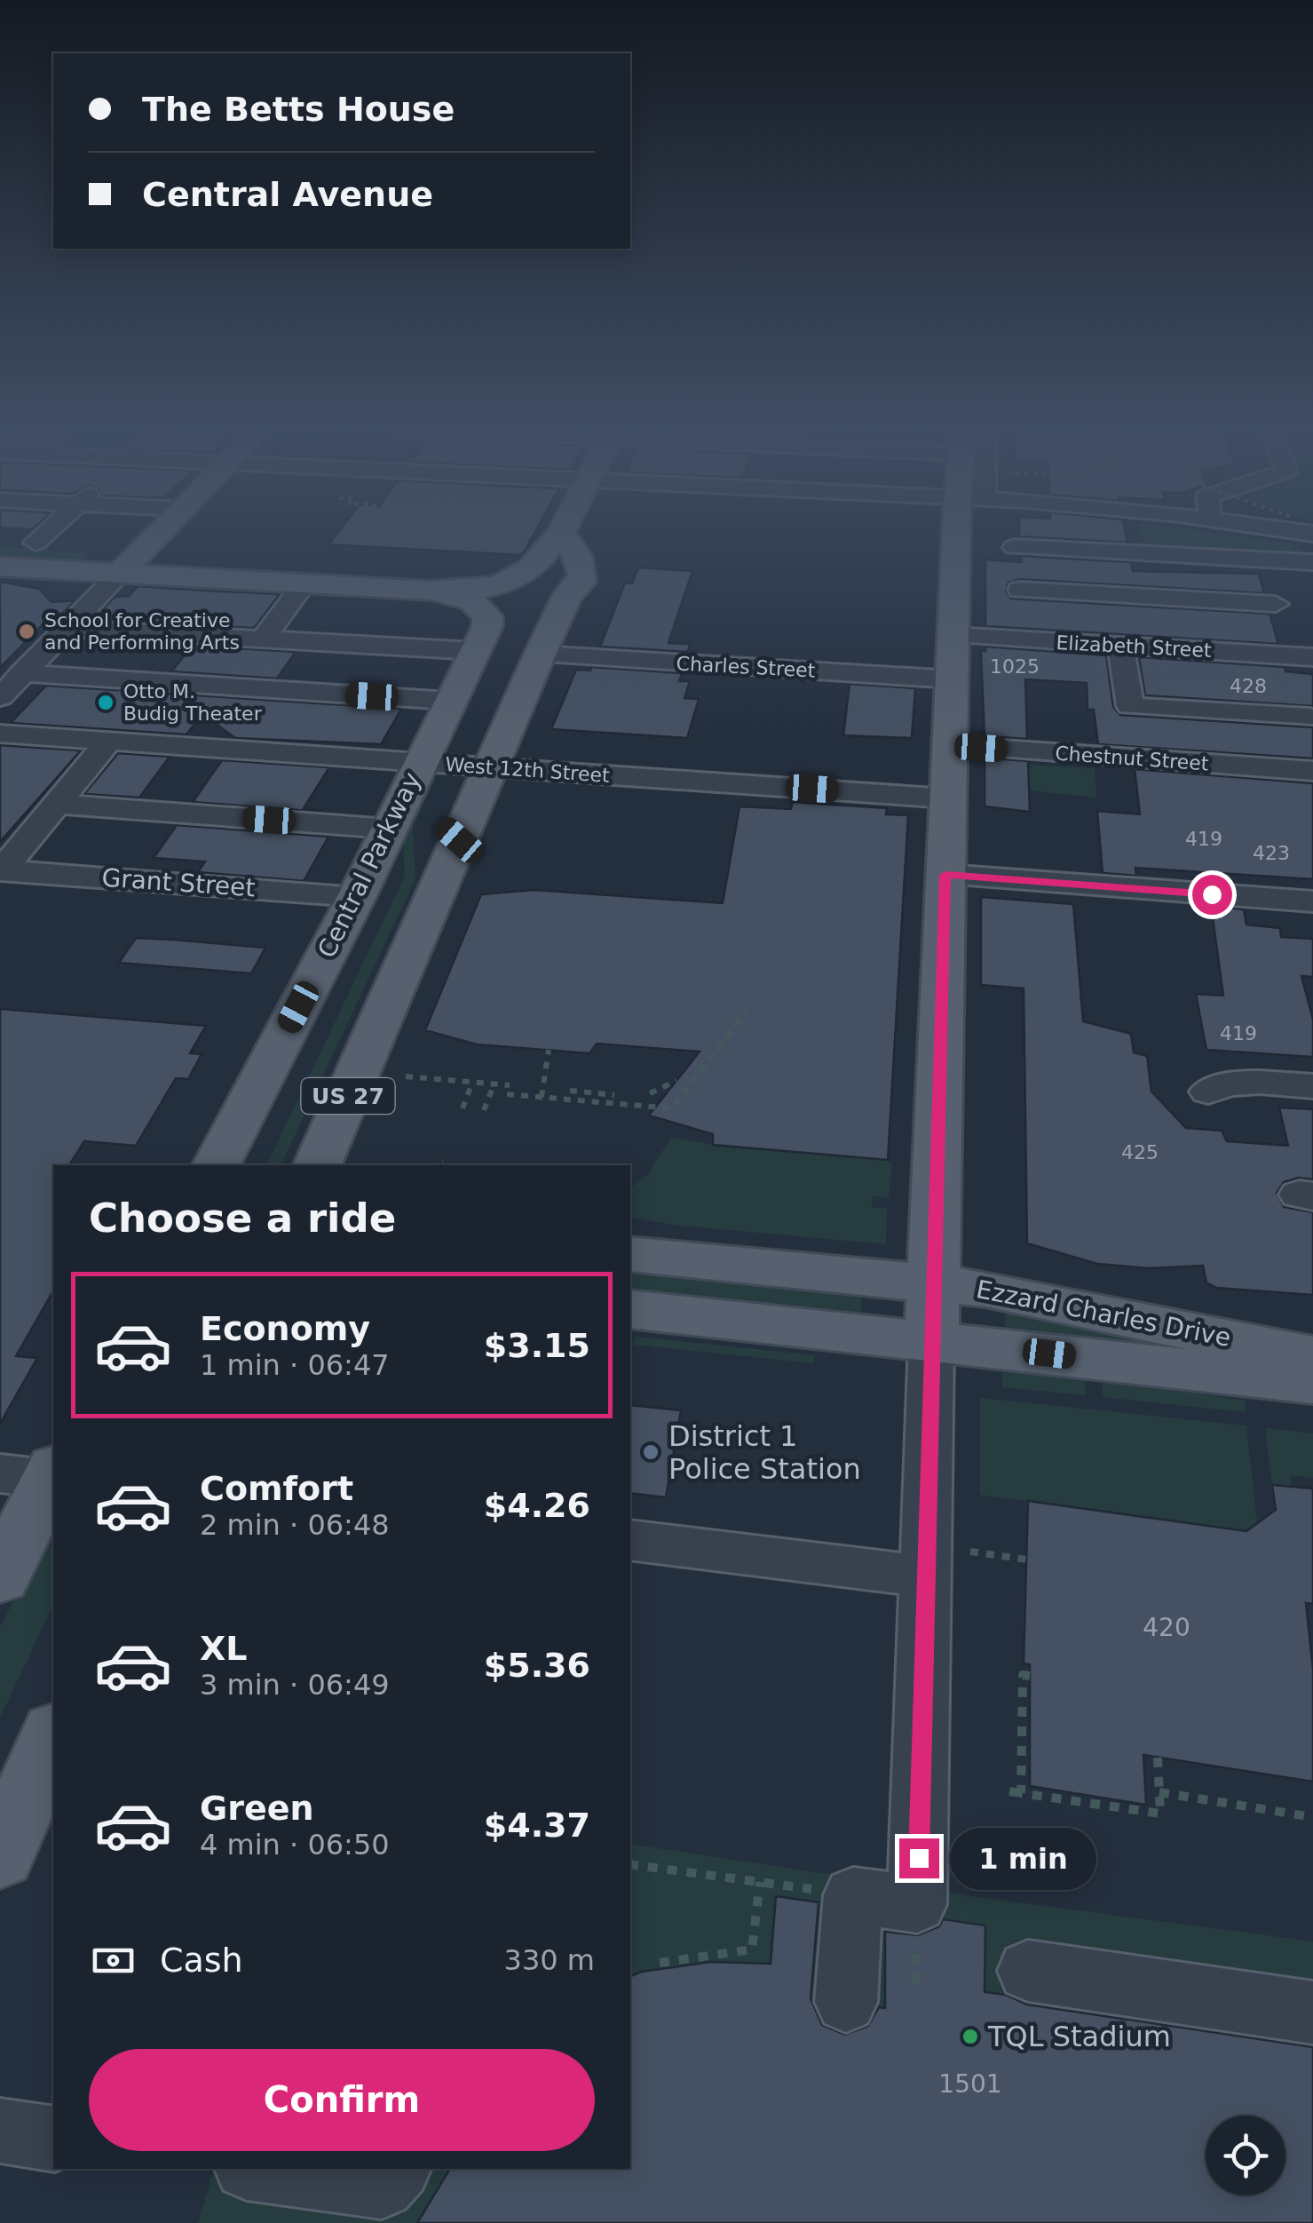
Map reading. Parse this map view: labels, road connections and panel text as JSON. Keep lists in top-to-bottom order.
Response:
{
  "streets": {
    "main road": ["Central Parkway", "US 27", "Ezzard Charles Drive"],
    "street": [
      "Elizabeth Street",
      "Charles Street",
      "Chestnut Street",
      "West 12th Street",
      "Grant Street"
    ]
  },
  "crossings": [
    ["Charles Street", "US 27"],
    ["West 12th Street", "Central Parkway"],
    ["West 12th Street", "US 27"],
    ["Central Parkway", "Grant Street"]
  ],
  "places": [
    "School for Creative and Performing Arts",
    "Otto M. Budig Theater",
    "District 1 Police Station",
    "TQL Stadium"
  ],
  "house_numbers": [
    "1025",
    "428",
    "419",
    "423",
    "419",
    "425",
    "420",
    "1501"
  ],
  "page": {
    "banner": ["The Betts House", "Central Avenue"],
    "heading": "Choose a ride",
    "list": [
      {
        "name": "Economy",
        "note": "1 min · 06:47",
        "value": "$3.15"
      },
      {
        "name": "Comfort",
        "note": "2 min · 06:48",
        "value": "$4.26"
      },
      {
        "name": "XL",
        "note": "3 min · 06:49",
        "value": "$5.36"
      },
      {
        "name": "Green",
        "note": "4 min · 06:50",
        "value": "$4.37"
      }
    ],
    "bubble": "1 min",
    "pay": ["Cash", "330 m"],
    "buttons": "Confirm"
  }
}
